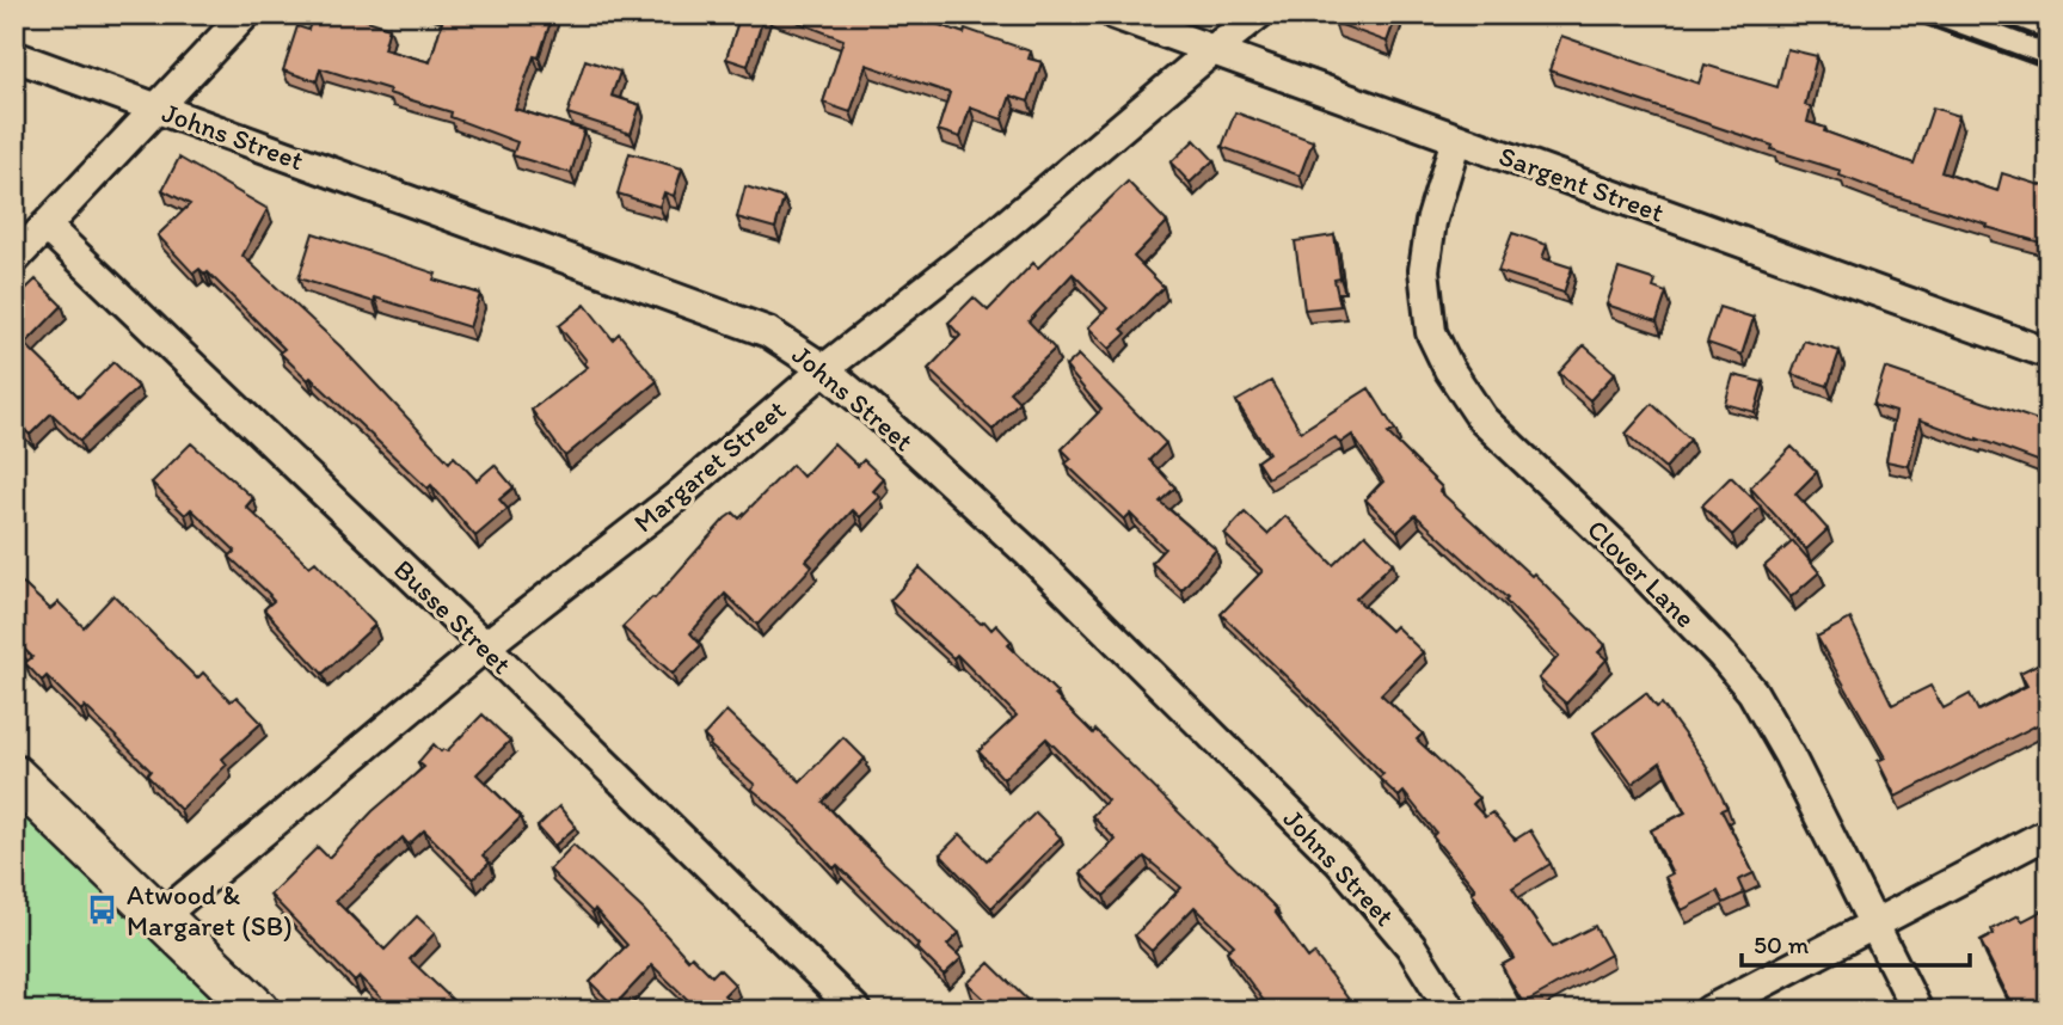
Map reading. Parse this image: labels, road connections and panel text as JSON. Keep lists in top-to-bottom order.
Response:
{
  "streets": {
    "street": [
      "Johns Street",
      "Sargent Street",
      "Margaret Street",
      "Clover Lane",
      "Busse Street"
    ]
  },
  "crossings": [
    ["Johns Street", "Margaret Street"],
    ["Sargent Street", "Margaret Street"],
    ["Sargent Street", "Clover Lane"],
    ["Margaret Street", "Busse Street"]
  ],
  "places": {
    "bus stop": ["Atwood & Margaret (SB)"]
  },
  "scale_bar": "50 m"
}
